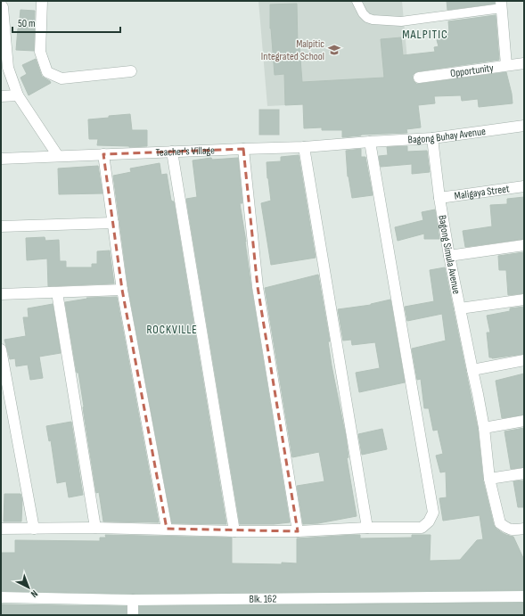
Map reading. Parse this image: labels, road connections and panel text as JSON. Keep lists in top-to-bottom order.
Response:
{
  "streets": {
    "street": [
      "Opportunity",
      "Bagong Buhay Avenue",
      "Teacher's Village",
      "Maligaya Street",
      "Bagong Simula Avenue",
      "Blk. 162"
    ]
  },
  "crossings": [
    ["Bagong Buhay Avenue", "Teacher's Village"],
    ["Bagong Buhay Avenue", "Bagong Simula Avenue"],
    ["Maligaya Street", "Bagong Simula Avenue"]
  ],
  "districts": ["MALPITIC", "ROCKVILLE"],
  "places": {
    "school or university": ["Malpitic Integrated School"]
  },
  "scale_bar": "50 m",
  "north": "bottom right"
}
